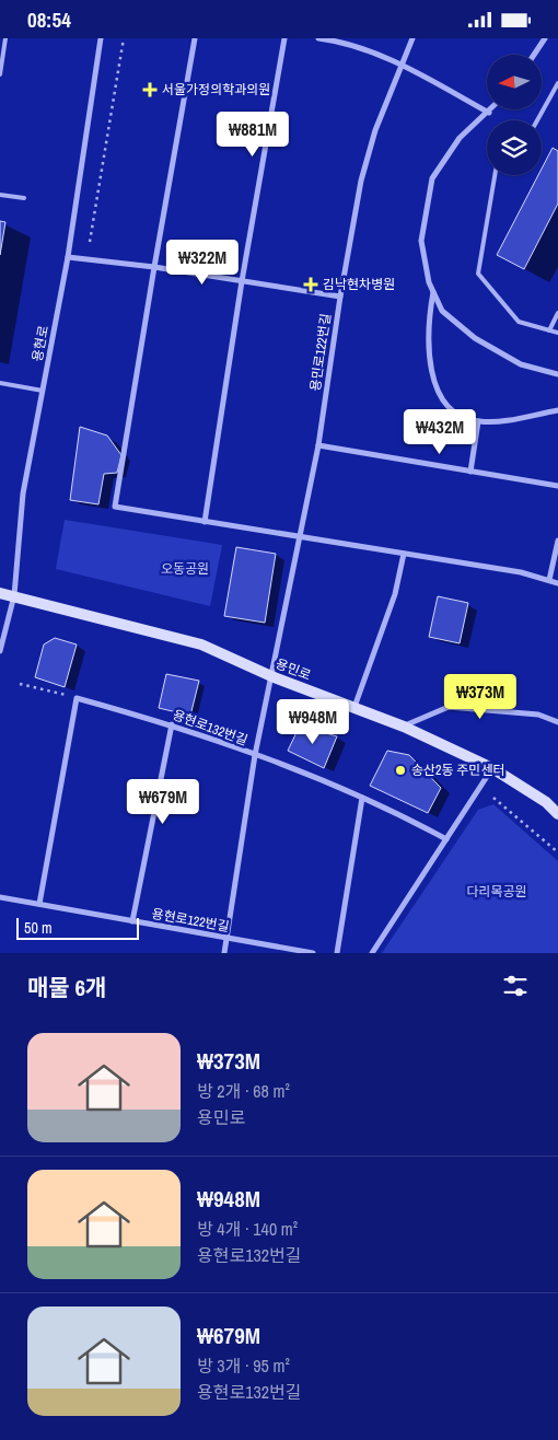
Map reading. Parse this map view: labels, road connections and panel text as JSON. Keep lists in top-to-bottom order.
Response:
{
  "streets": {
    "main road": ["용민로"],
    "street": [
      "용현로",
      "용민로122번길",
      "용현로132번길",
      "용현로122번길"
    ]
  },
  "crossings": [
    ["용현로", "용민로"],
    ["용민로122번길", "용민로"],
    ["용민로122번길", "용현로132번길"],
    ["용민로122번길", "용현로122번길"]
  ],
  "parks": ["오동공원", "다리목공원"],
  "places": {
    "health": ["서울가정의학과의원", "김낙현차병원"],
    "other": ["송산2동 주민센터"]
  },
  "scale_bar": "50 m",
  "north": "left",
  "page": {
    "status": "08:54",
    "price": [
      "₩881M",
      "₩322M",
      "₩432M",
      "₩373M",
      "₩948M",
      "₩679M"
    ],
    "scale": "50 m",
    "heading": "매물 6개",
    "list": [
      {
        "name": "₩373M",
        "note": "방 2개 · 68 m² · 용민로"
      },
      {
        "name": "₩948M",
        "note": "방 4개 · 140 m² · 용현로132번길"
      },
      {
        "name": "₩679M",
        "note": "방 3개 · 95 m² · 용현로132번길"
      }
    ]
  }
}
